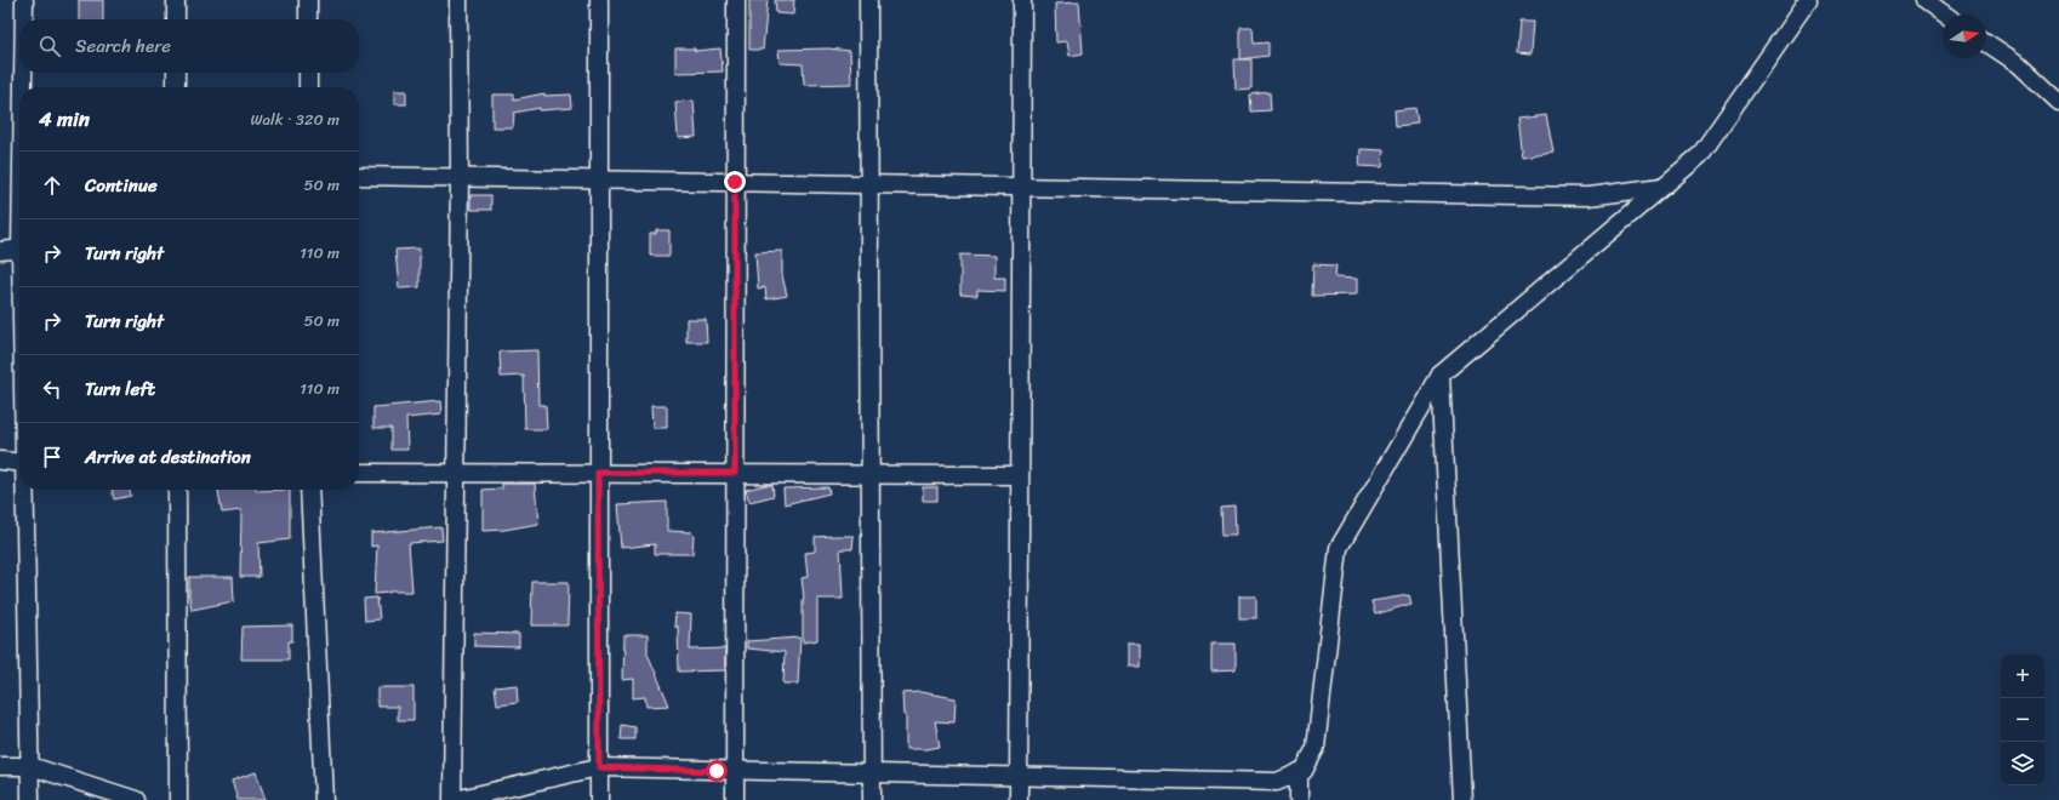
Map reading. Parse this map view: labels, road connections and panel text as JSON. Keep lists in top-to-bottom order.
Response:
{
  "north": "right",
  "page": {
    "search": "Search here",
    "heading": ["4 min", "Walk · 320 m"],
    "list": [
      ["Continue", "50 m"],
      ["Turn right", "110 m"],
      ["Turn right", "50 m"],
      ["Turn left", "110 m"],
      "Arrive at destination"
    ],
    "map_buttons": ["+", "−"]
  }
}
